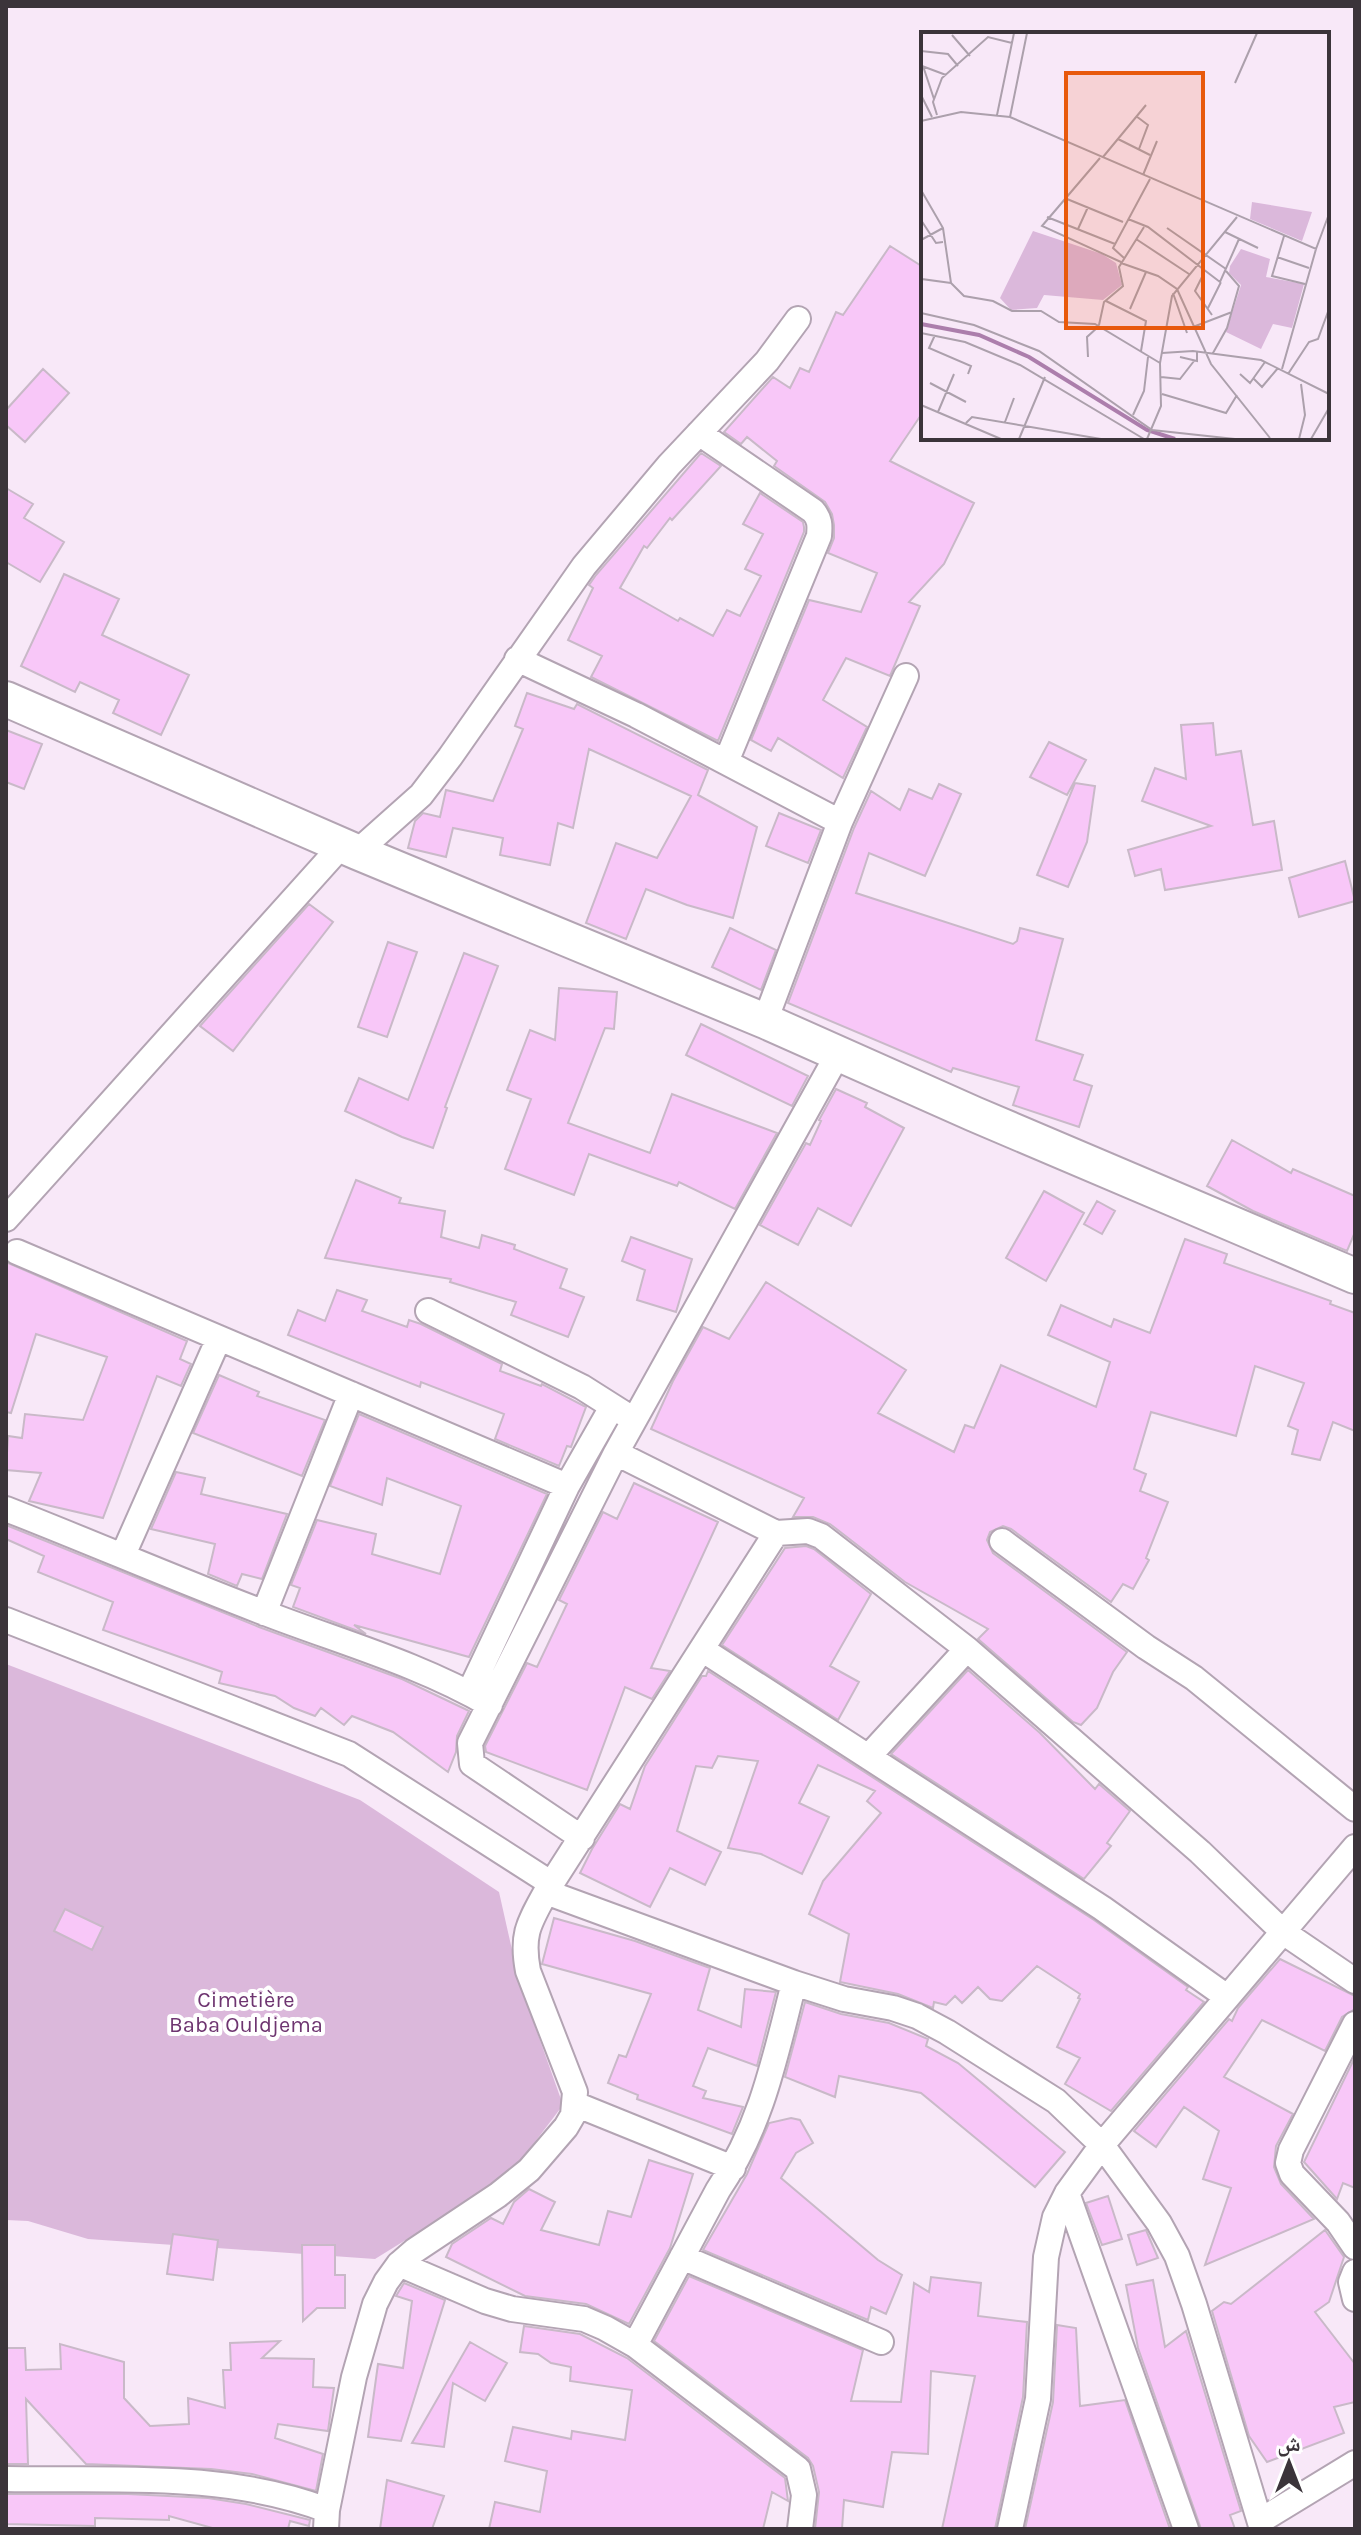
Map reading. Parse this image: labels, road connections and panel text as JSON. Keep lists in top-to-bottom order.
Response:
{
  "parks": ["Cimetière Baba Ouldjema"],
  "north": "top"
}
